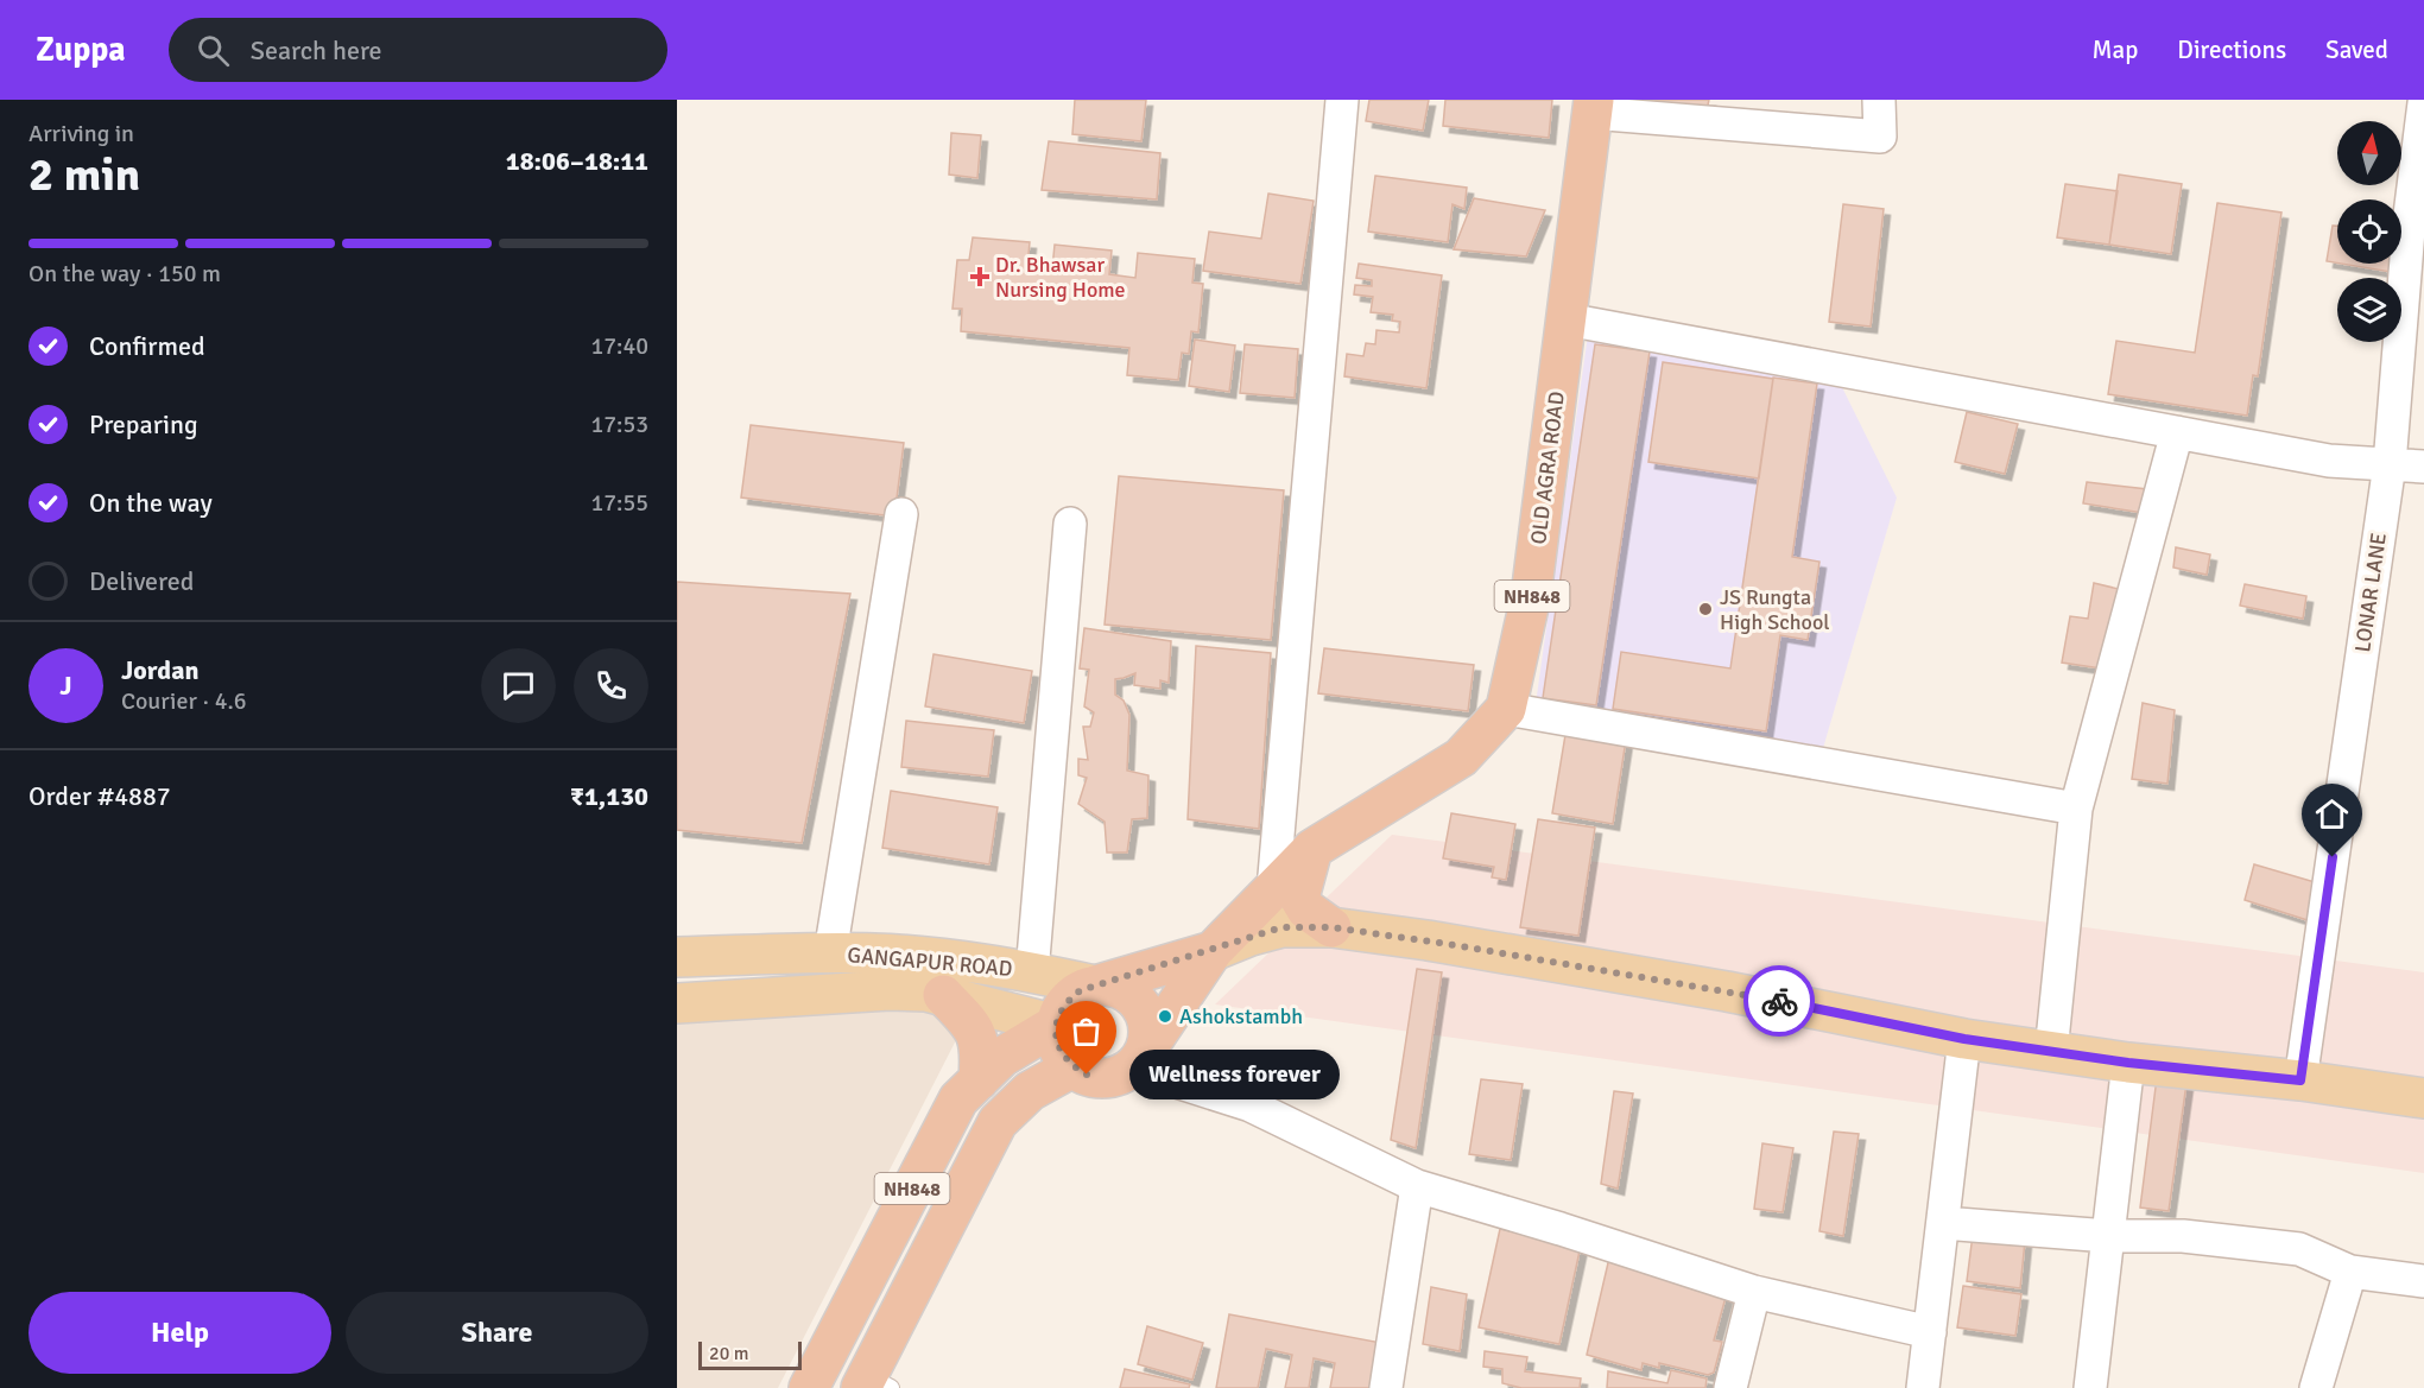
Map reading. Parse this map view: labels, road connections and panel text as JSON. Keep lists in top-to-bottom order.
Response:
{
  "streets": {
    "highway": ["OLD AGRA ROAD", "NH848"],
    "main road": ["GANGAPUR ROAD"],
    "street": ["LONAR LANE"]
  },
  "crossings": [
    ["OLD AGRA ROAD", "NH848"],
    ["OLD AGRA ROAD", "GANGAPUR ROAD"],
    ["NH848", "GANGAPUR ROAD"]
  ],
  "places": {
    "health": ["Dr. Bhawsar Nursing Home"],
    "other": ["JS Rungta High School", "Ashokstambh", "Wellness forever"]
  },
  "scale_bar": "20 m",
  "north": "top",
  "page": {
    "header": "Zuppa",
    "search": "Search here",
    "nav": ["Map", "Directions", "Saved"],
    "heading": ["2 min", "Arriving in", "18:06–18:11"],
    "panel": [
      "Jordan",
      "Courier · 4.6",
      "Order #4887",
      "₹1,130"
    ],
    "bar": "On the way · 150 m",
    "list": [
      ["Confirmed", "17:40"],
      ["Preparing", "17:53"],
      ["On the way", "17:55"],
      "Delivered"
    ],
    "round": "J",
    "bubble": "Wellness forever",
    "buttons": ["Help", "Share"],
    "scale": "20 m"
  }
}
